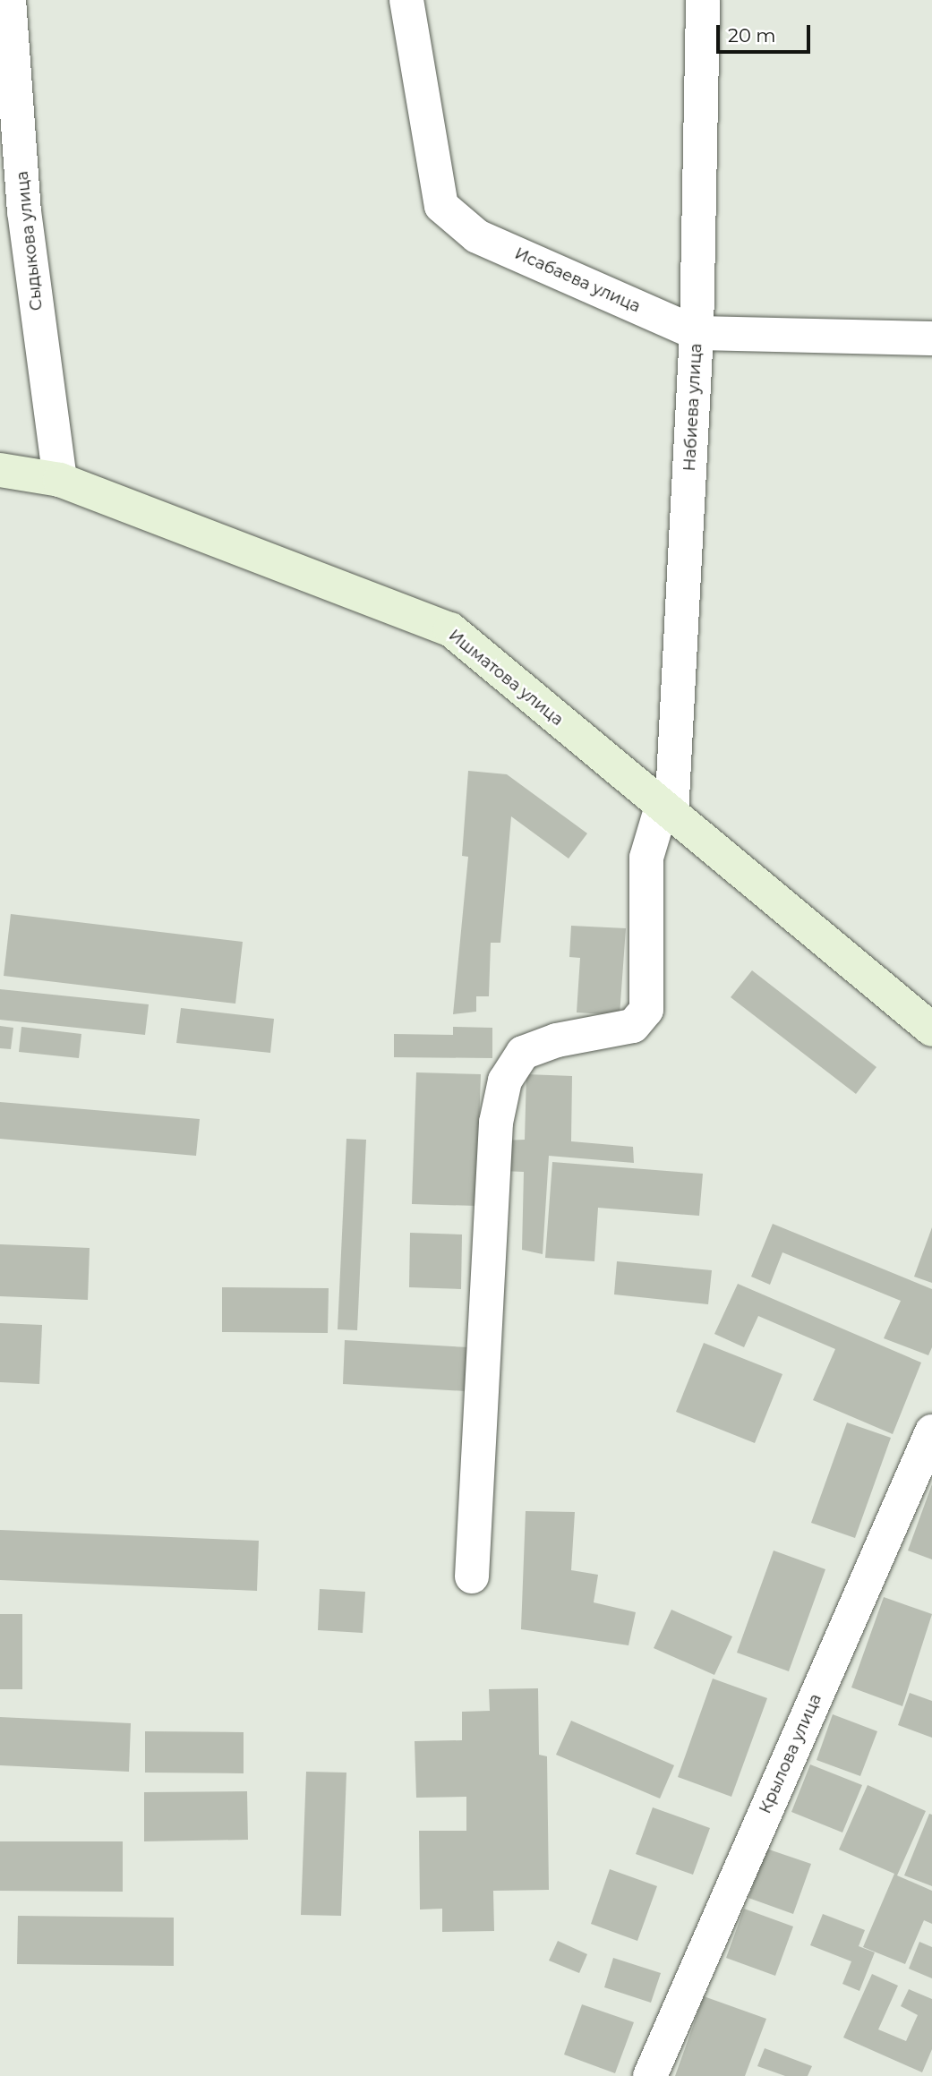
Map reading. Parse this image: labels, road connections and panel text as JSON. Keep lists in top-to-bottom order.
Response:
{
  "streets": {
    "main road": ["Ишматова улица"],
    "street": [
      "Сыдыкова улица",
      "Исабаева улица",
      "Набиева улица",
      "Крылова улица"
    ]
  },
  "crossings": [
    ["Сыдыкова улица", "Ишматова улица"],
    ["Исабаева улица", "Набиева улица"],
    ["Набиева улица", "Ишматова улица"]
  ],
  "scale_bar": "20 m"
}
